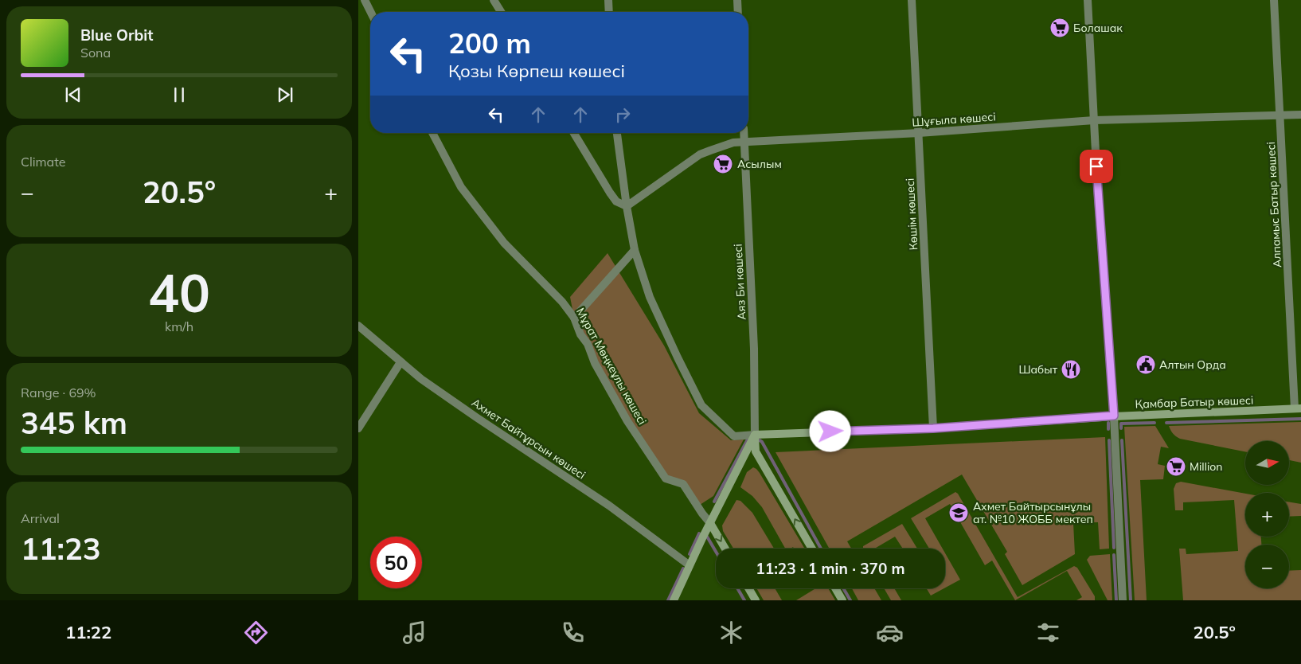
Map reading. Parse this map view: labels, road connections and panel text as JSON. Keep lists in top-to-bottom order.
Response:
{
  "streets": {
    "main road": ["Мұрат Мөңкеұлы көшесі", "Қамбар Батыр көшесі"],
    "street": [
      "Шұғыла көшесі",
      "Алпамыс Батыр көшесі",
      "Көшім көшесі",
      "Аяз Би көшесі",
      "Ахмет Байтұрсын көшесі"
    ]
  },
  "crossings": [
    ["Шұғыла көшесі", "Алпамыс Батыр көшесі"],
    ["Шұғыла көшесі", "Көшім көшесі"],
    ["Шұғыла көшесі", "Аяз Би көшесі"],
    ["Алпамыс Батыр көшесі", "Қамбар Батыр көшесі"],
    ["Көшім көшесі", "Қамбар Батыр көшесі"],
    ["Аяз Би көшесі", "Қамбар Батыр көшесі"]
  ],
  "places": {
    "supermarket": ["Болашак", "Асылым", "Million"],
    "public building": ["Алтын Орда"],
    "restaurant": ["Шабыт"],
    "school or university": ["Ахмет Байтырсынұлы ат. №10 ЖОББ мектеп"]
  },
  "north": "right",
  "page": {
    "turn": ["200 m", "Қозы Көрпеш көшесі"],
    "song": ["Blue Orbit", "Sona"],
    "tile": [
      "Climate",
      ["40", "km/h"],
      ["Range · 69%", "345 km"],
      ["Arrival", "11:23"]
    ],
    "heat": ["−", "20.5°", "+"],
    "map_buttons": ["+", "−"],
    "limit": "50",
    "trip": "11:23 · 1 min · 370 m",
    "tabs": ["11:22", "20.5°"]
  }
}
